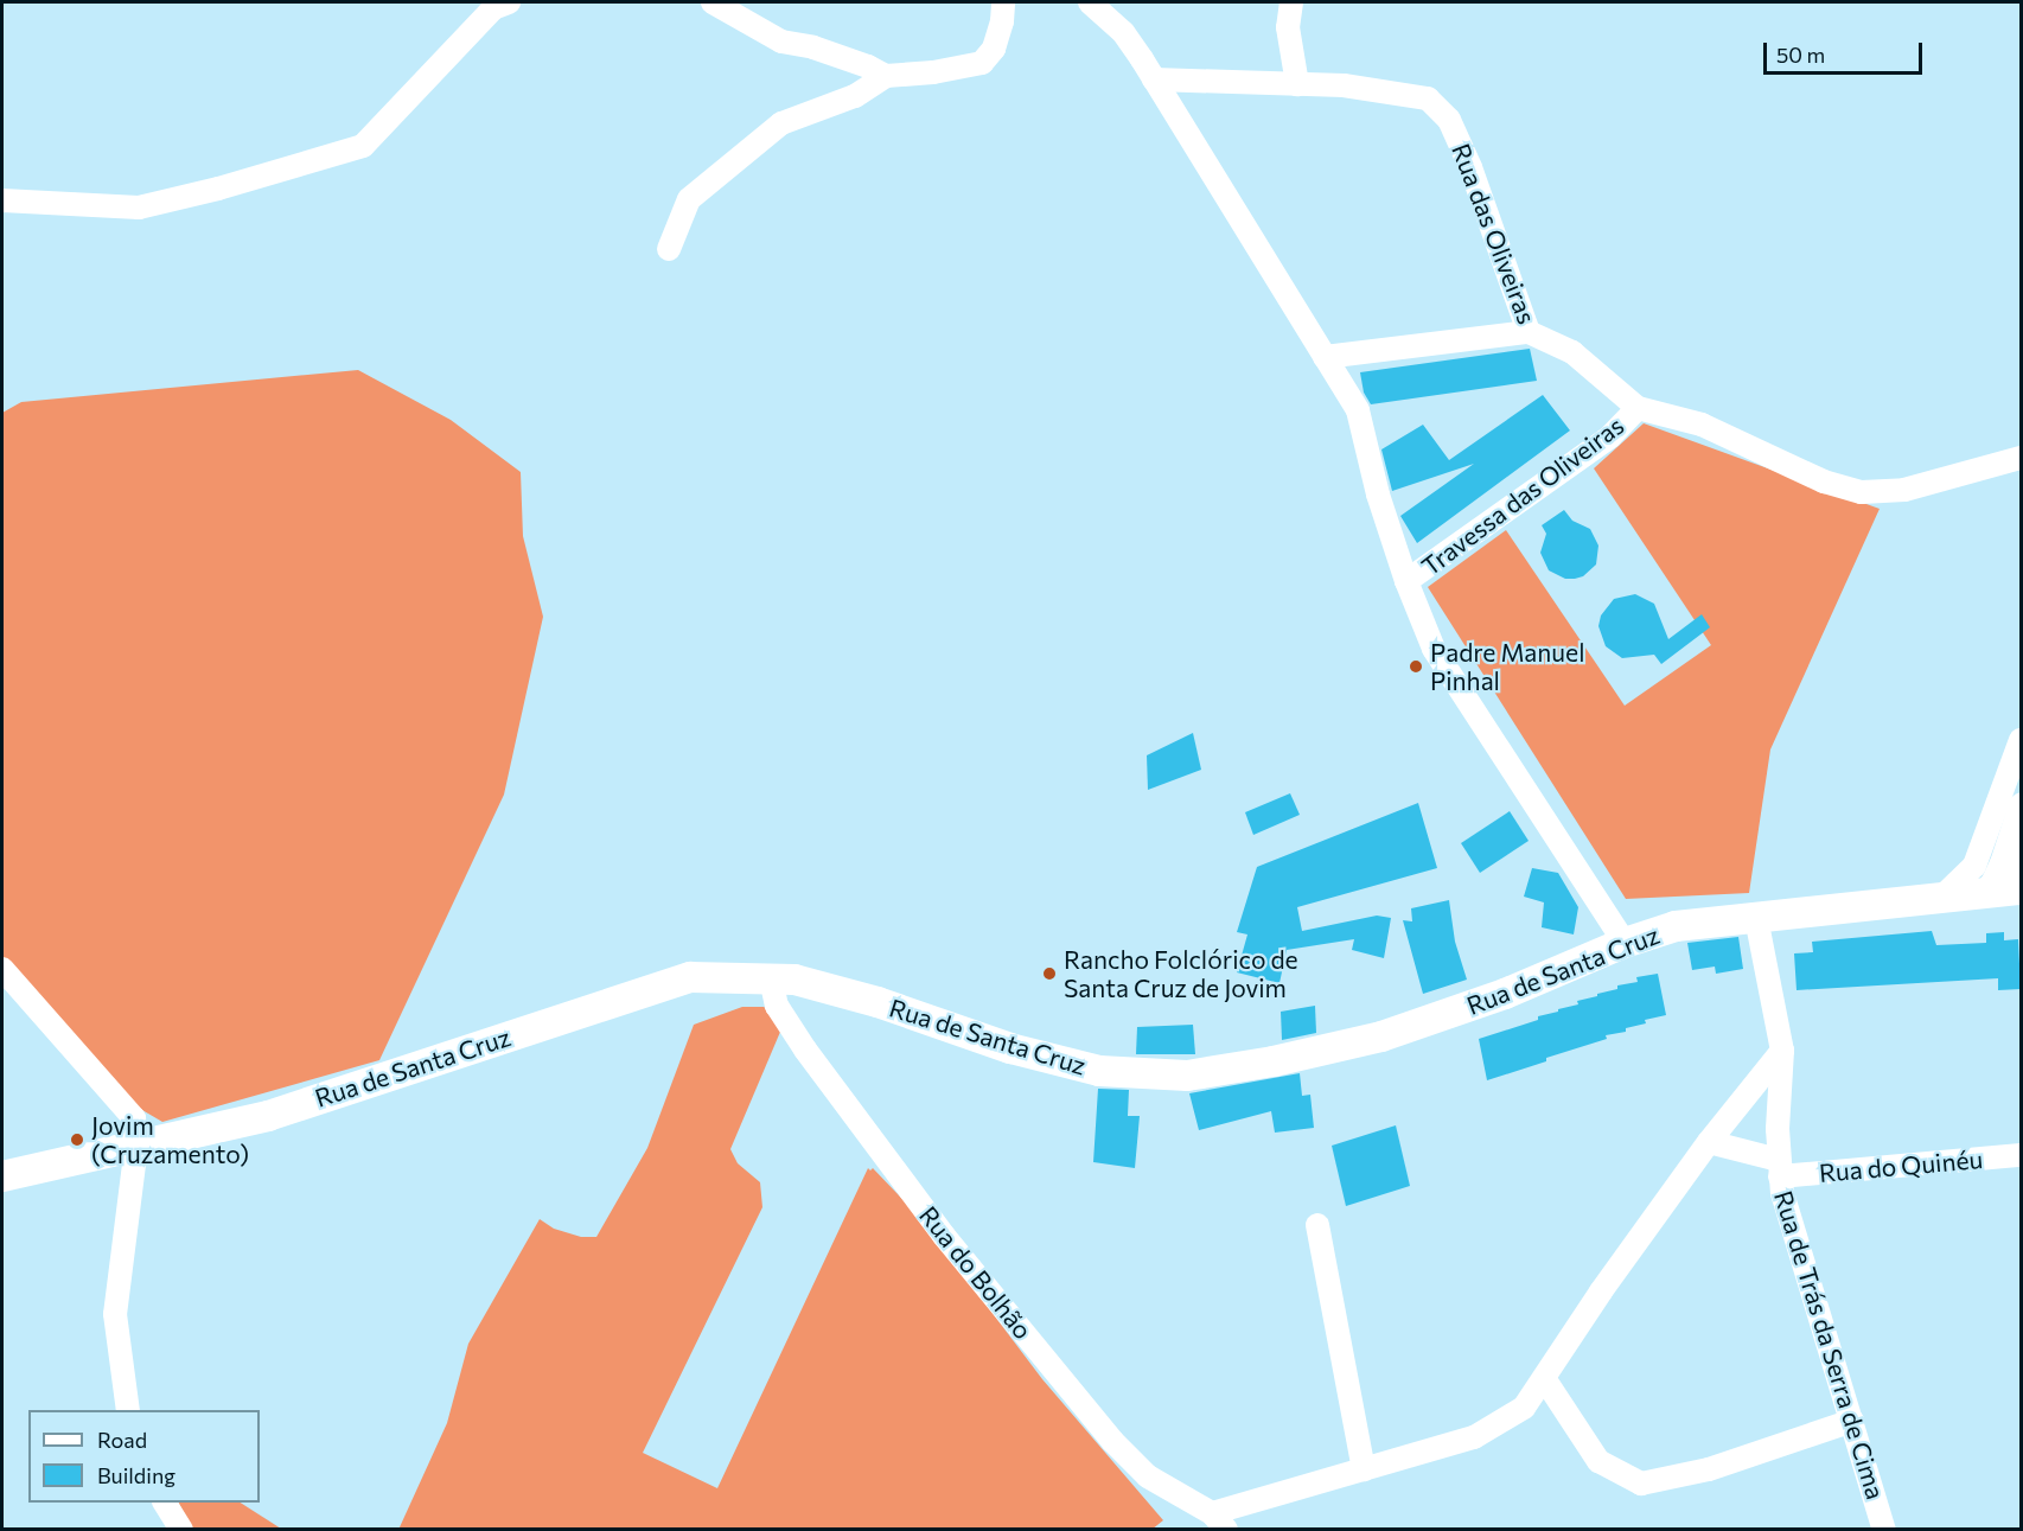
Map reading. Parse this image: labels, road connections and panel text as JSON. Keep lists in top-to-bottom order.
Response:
{
  "streets": {
    "main road": ["Rua de Santa Cruz"],
    "street": [
      "Rua das Oliveiras",
      "Travessa das Oliveiras",
      "Rua do Quinéu",
      "Rua do Bolhão",
      "Rua de Trás da Serra de Cima"
    ]
  },
  "crossings": [
    ["Rua das Oliveiras", "Travessa das Oliveiras"],
    ["Rua de Santa Cruz", "Rua do Bolhão"],
    ["Rua de Santa Cruz", "Rua de Trás da Serra de Cima"],
    ["Rua do Quinéu", "Rua de Trás da Serra de Cima"]
  ],
  "places": ["Padre Manuel Pinhal", "Rancho Folclórico de Santa Cruz de Jovim", "Jovim (Cruzamento)"],
  "legend": ["Road", "Building"],
  "scale_bar": "50 m"
}
